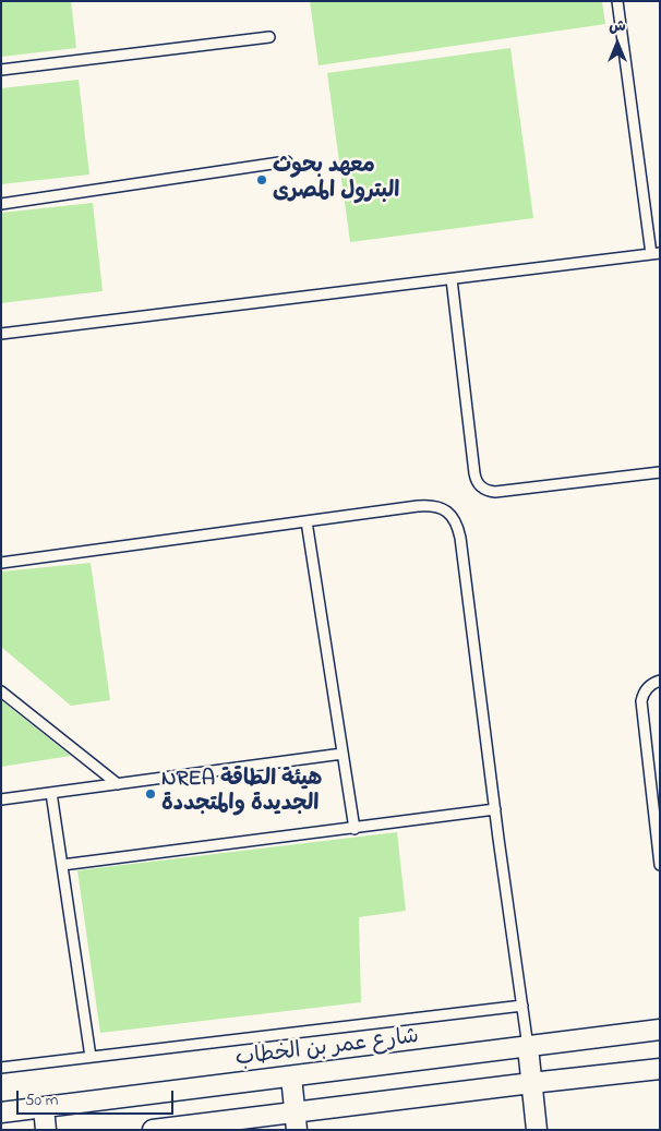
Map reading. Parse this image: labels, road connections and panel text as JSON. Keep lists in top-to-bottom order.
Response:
{
  "streets": {
    "street": ["شارع عمر بن الخطاب"]
  },
  "places": ["معهد بحوث البترول المصرى", "NREA هيئة الطاقة الجديدة والمتجددة"],
  "scale_bar": "50 m",
  "north": "top"
}
